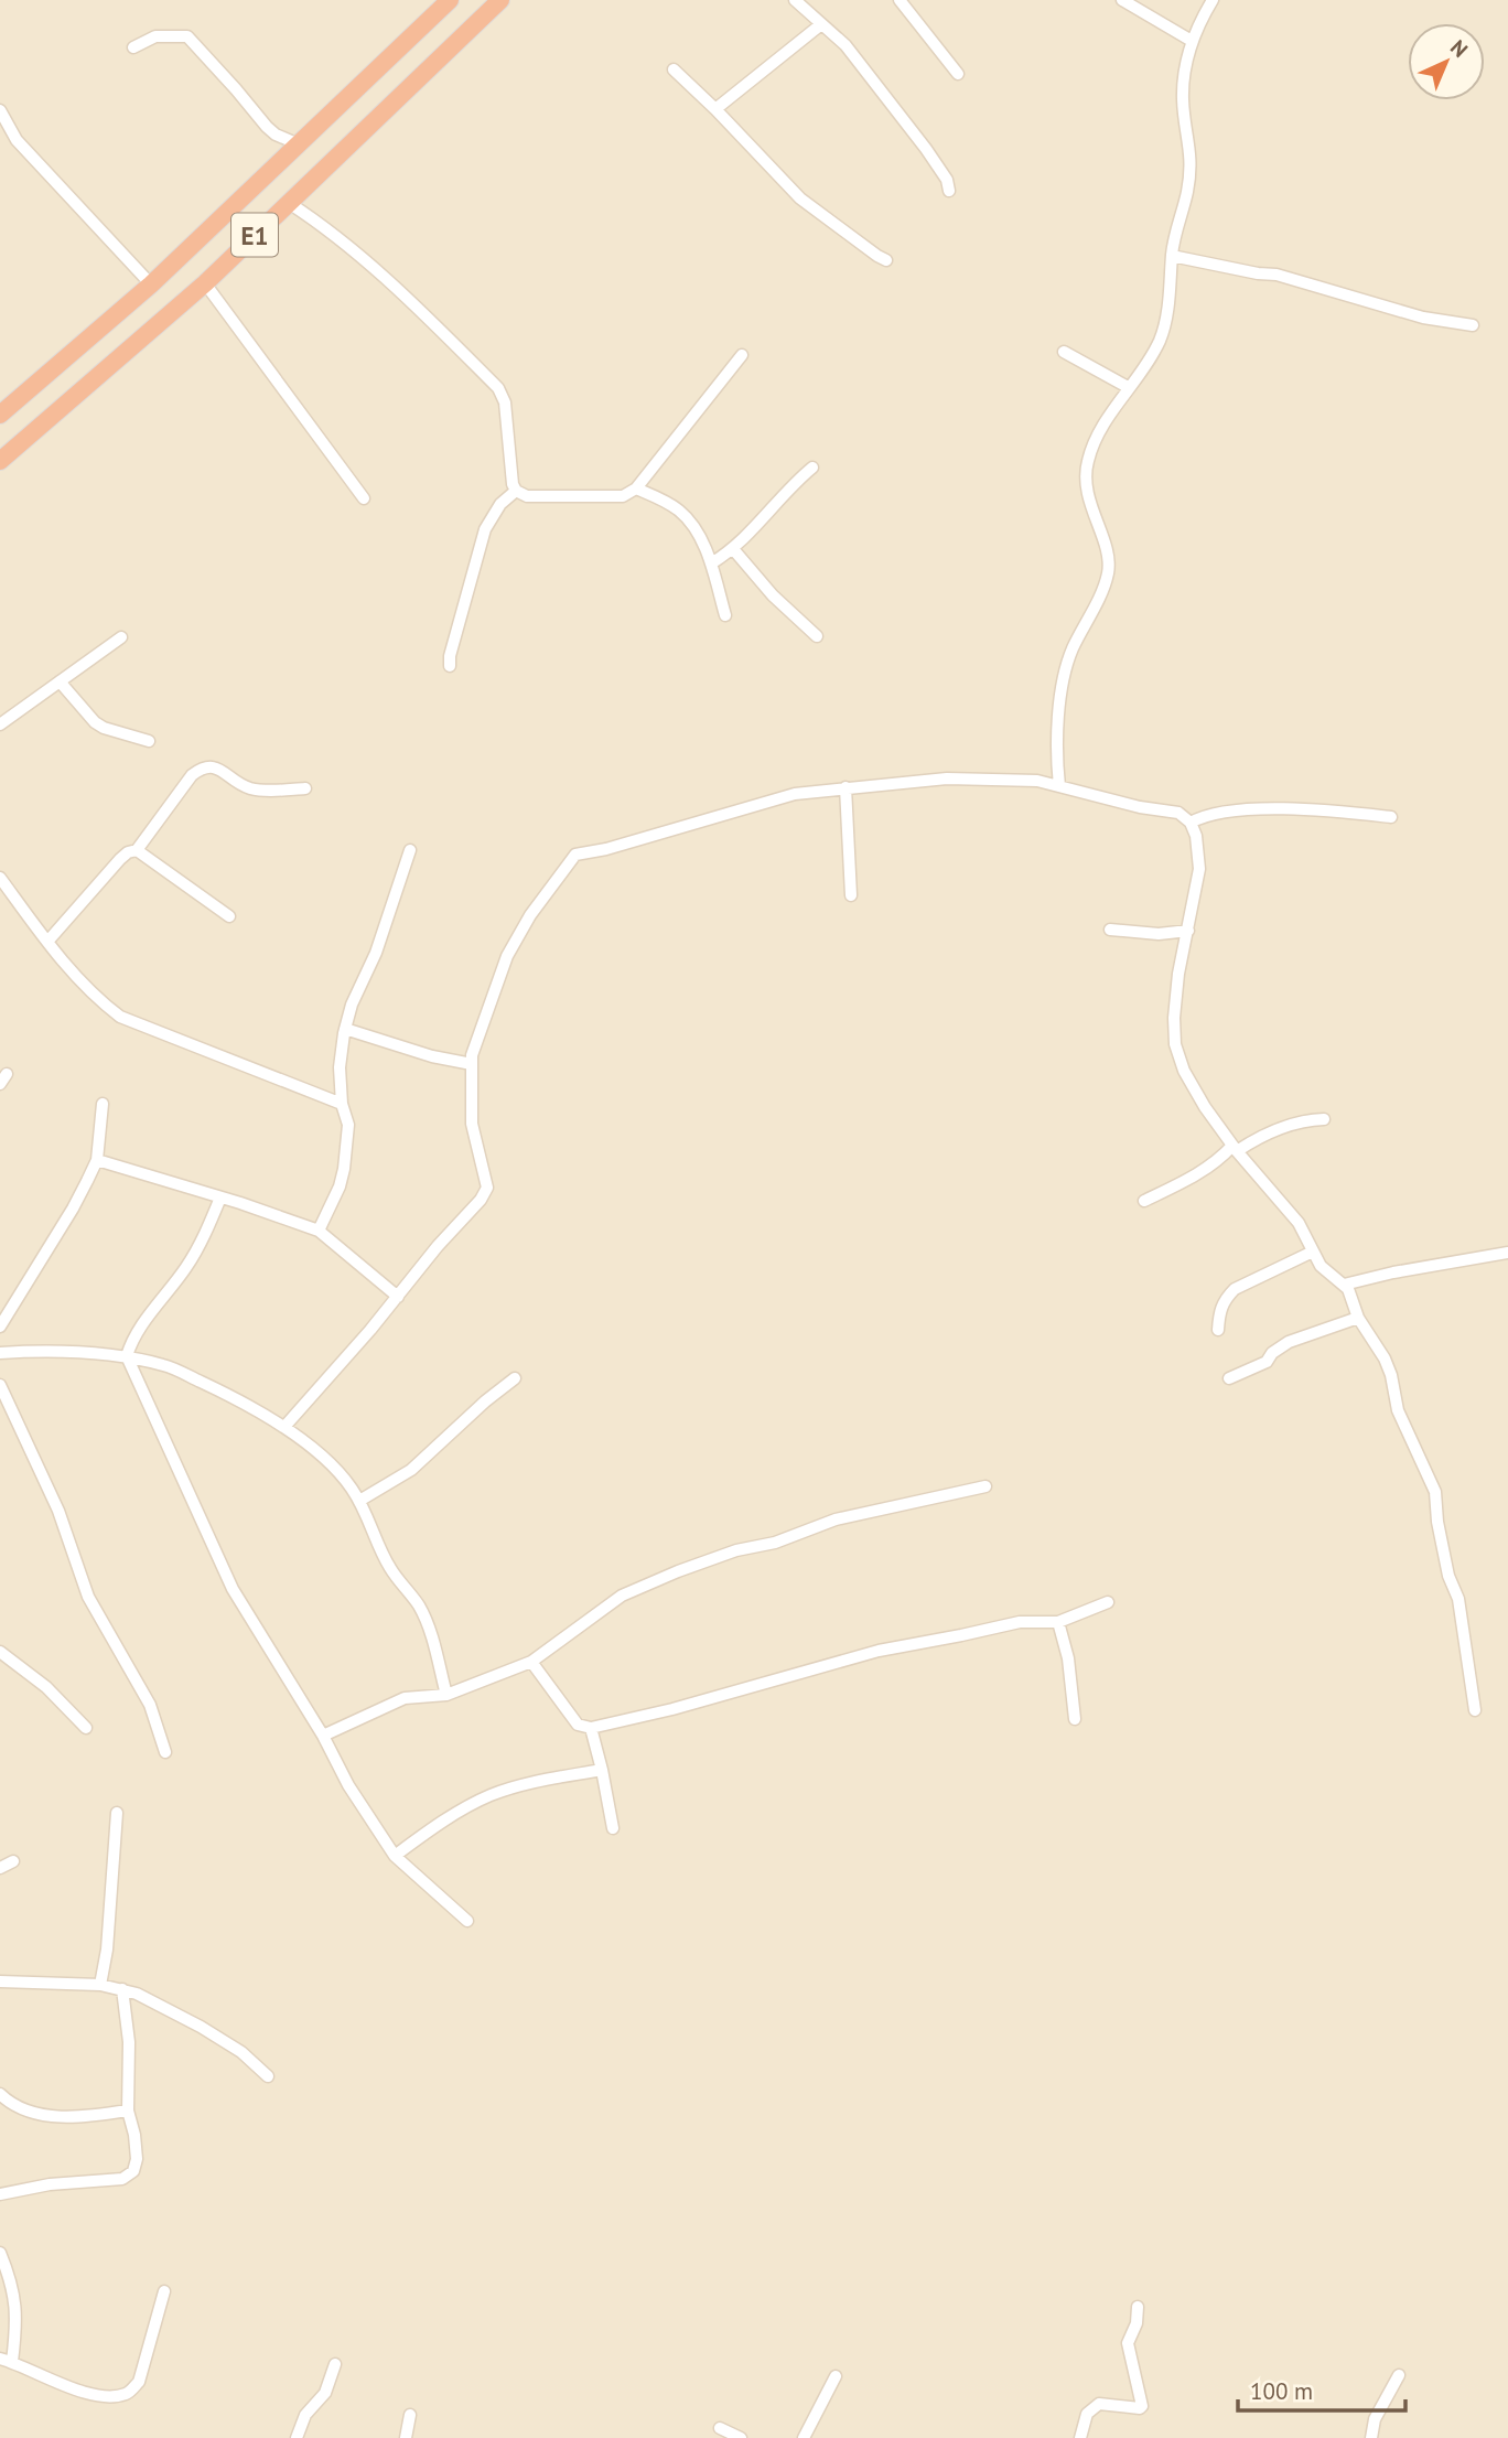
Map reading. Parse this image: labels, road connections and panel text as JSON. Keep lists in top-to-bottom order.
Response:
{
  "streets": {
    "highway": ["E1"]
  },
  "scale_bar": "100 m",
  "north": "top right"
}
